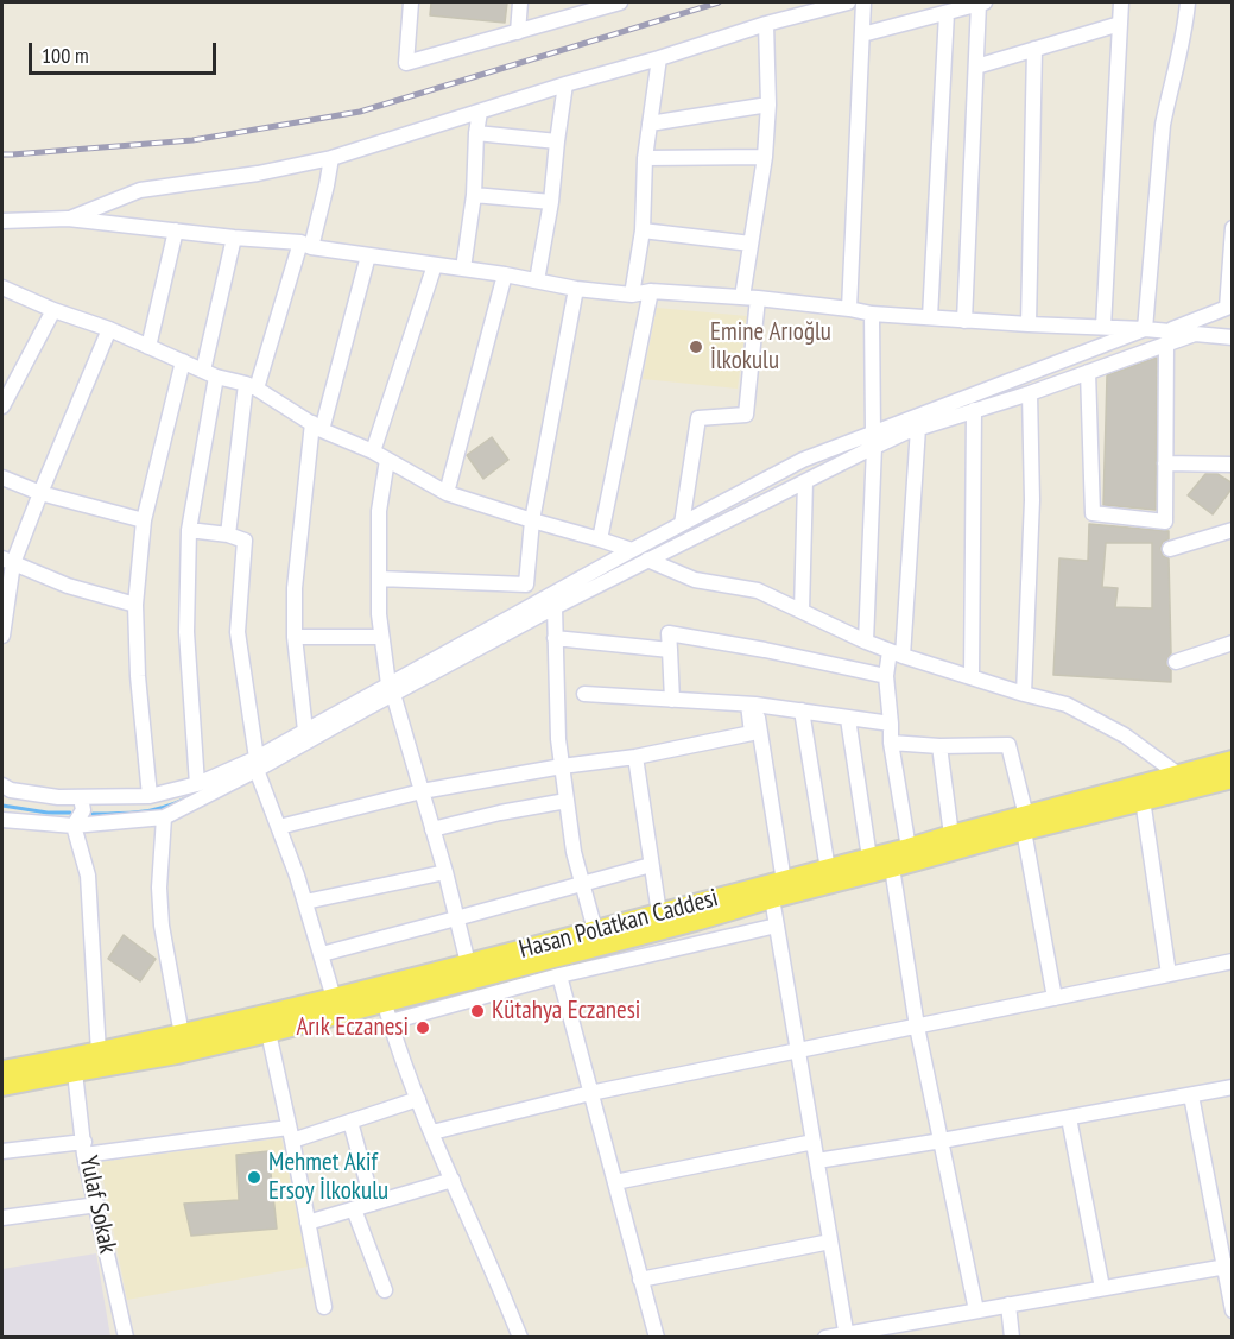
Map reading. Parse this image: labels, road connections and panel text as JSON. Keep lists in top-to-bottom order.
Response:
{
  "streets": {
    "main road": ["Hasan Polatkan Caddesi"],
    "street": ["Yulaf Sokak"]
  },
  "crossings": [
    ["Hasan Polatkan Caddesi", "Yulaf Sokak"]
  ],
  "places": [
    "Emine Arıoğlu İlkokulu",
    "Kütahya Eczanesi",
    "Arık Eczanesi",
    "Mehmet Akif Ersoy İlkokulu"
  ],
  "scale_bar": "100 m"
}
